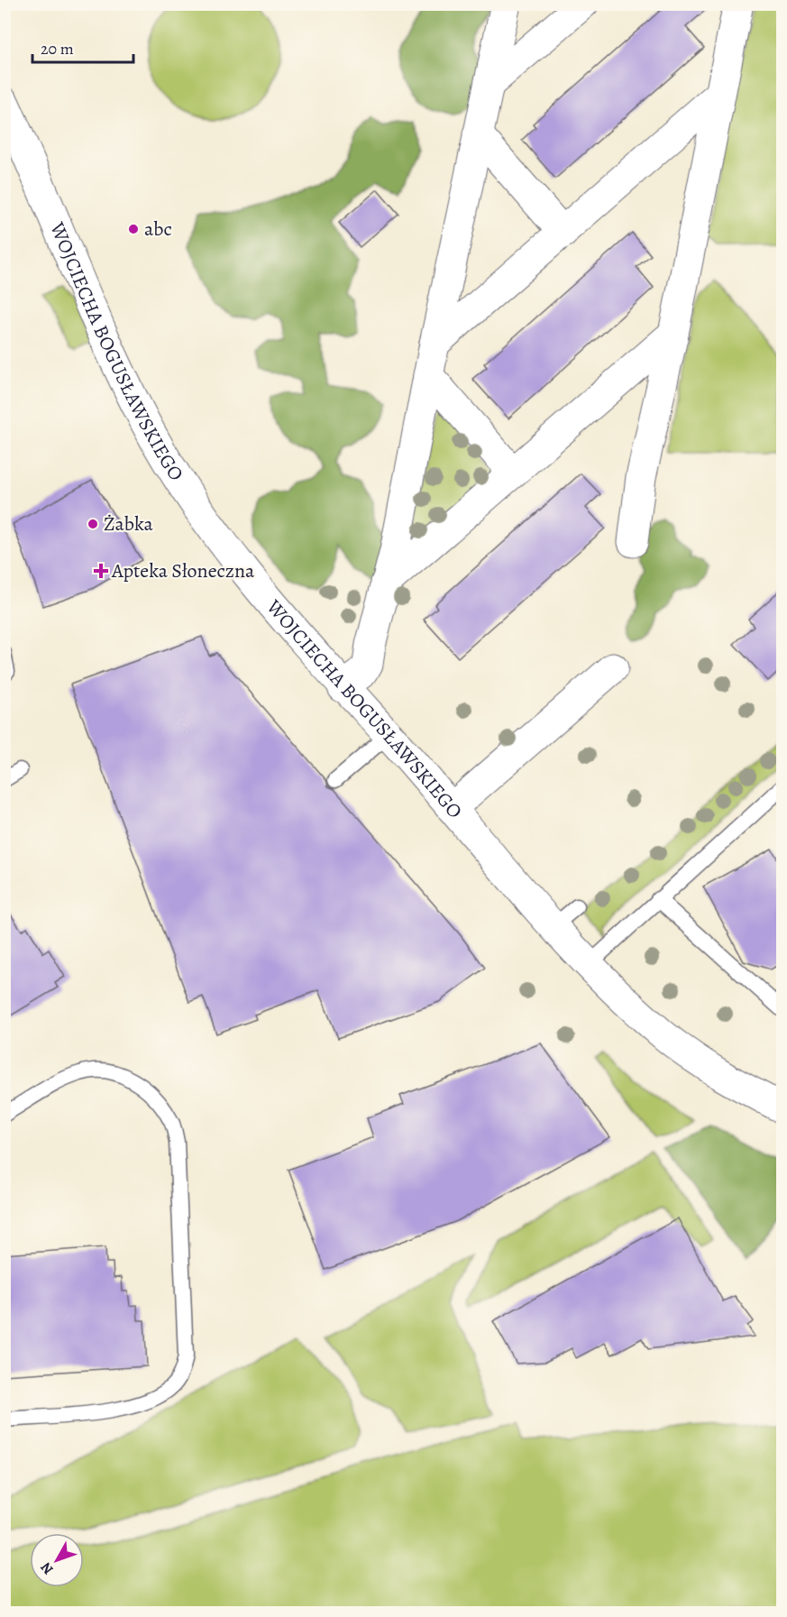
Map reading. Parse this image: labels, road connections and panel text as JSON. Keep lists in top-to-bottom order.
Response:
{
  "streets": {
    "street": ["WOJCIECHA BOGUSŁAWSKIEGO"]
  },
  "places": {
    "other": ["abc", "Żabka"],
    "health": ["Apteka Słoneczna"]
  },
  "scale_bar": "20 m",
  "north": "bottom left"
}
